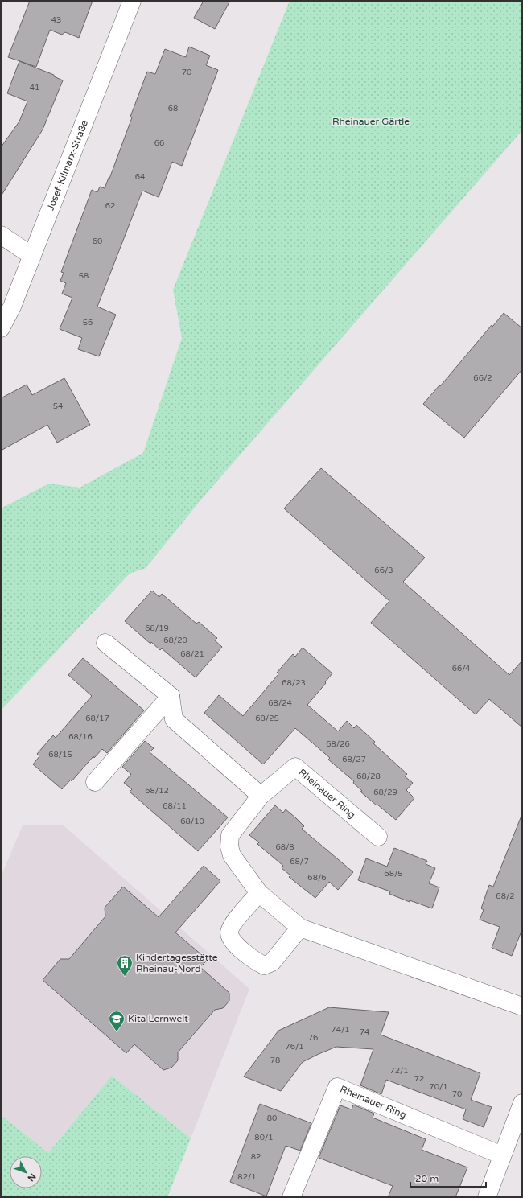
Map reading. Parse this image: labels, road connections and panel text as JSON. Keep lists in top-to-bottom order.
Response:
{
  "streets": {
    "street": ["Josef-Kilmarx-Straße", "Rheinauer Ring"]
  },
  "parks": ["Rheinauer Gärtle"],
  "places": {
    "building": ["Kindertagesstätte Rheinau-Nord"],
    "school or university": ["Kita Lernwelt"]
  },
  "house_numbers": [
    "43",
    "70",
    "41",
    "68",
    "66",
    "64",
    "62",
    "60",
    "58",
    "56",
    "66/2",
    "54",
    "66/3",
    "68/19",
    "68/20",
    "68/21",
    "66/4",
    "68/23",
    "68/24",
    "68/17",
    "68/25",
    "68/16",
    "68/26",
    "68/15",
    "68/27",
    "68/28",
    "68/12",
    "68/29",
    "68/11",
    "68/10",
    "68/8",
    "68/7",
    "68/5",
    "68/6",
    "68/2",
    "74/1",
    "74",
    "76",
    "76/1",
    "78",
    "72/1",
    "72",
    "70/1",
    "70",
    "80",
    "80/1",
    "82",
    "82/1"
  ],
  "scale_bar": "20 m",
  "north": "bottom right"
}
